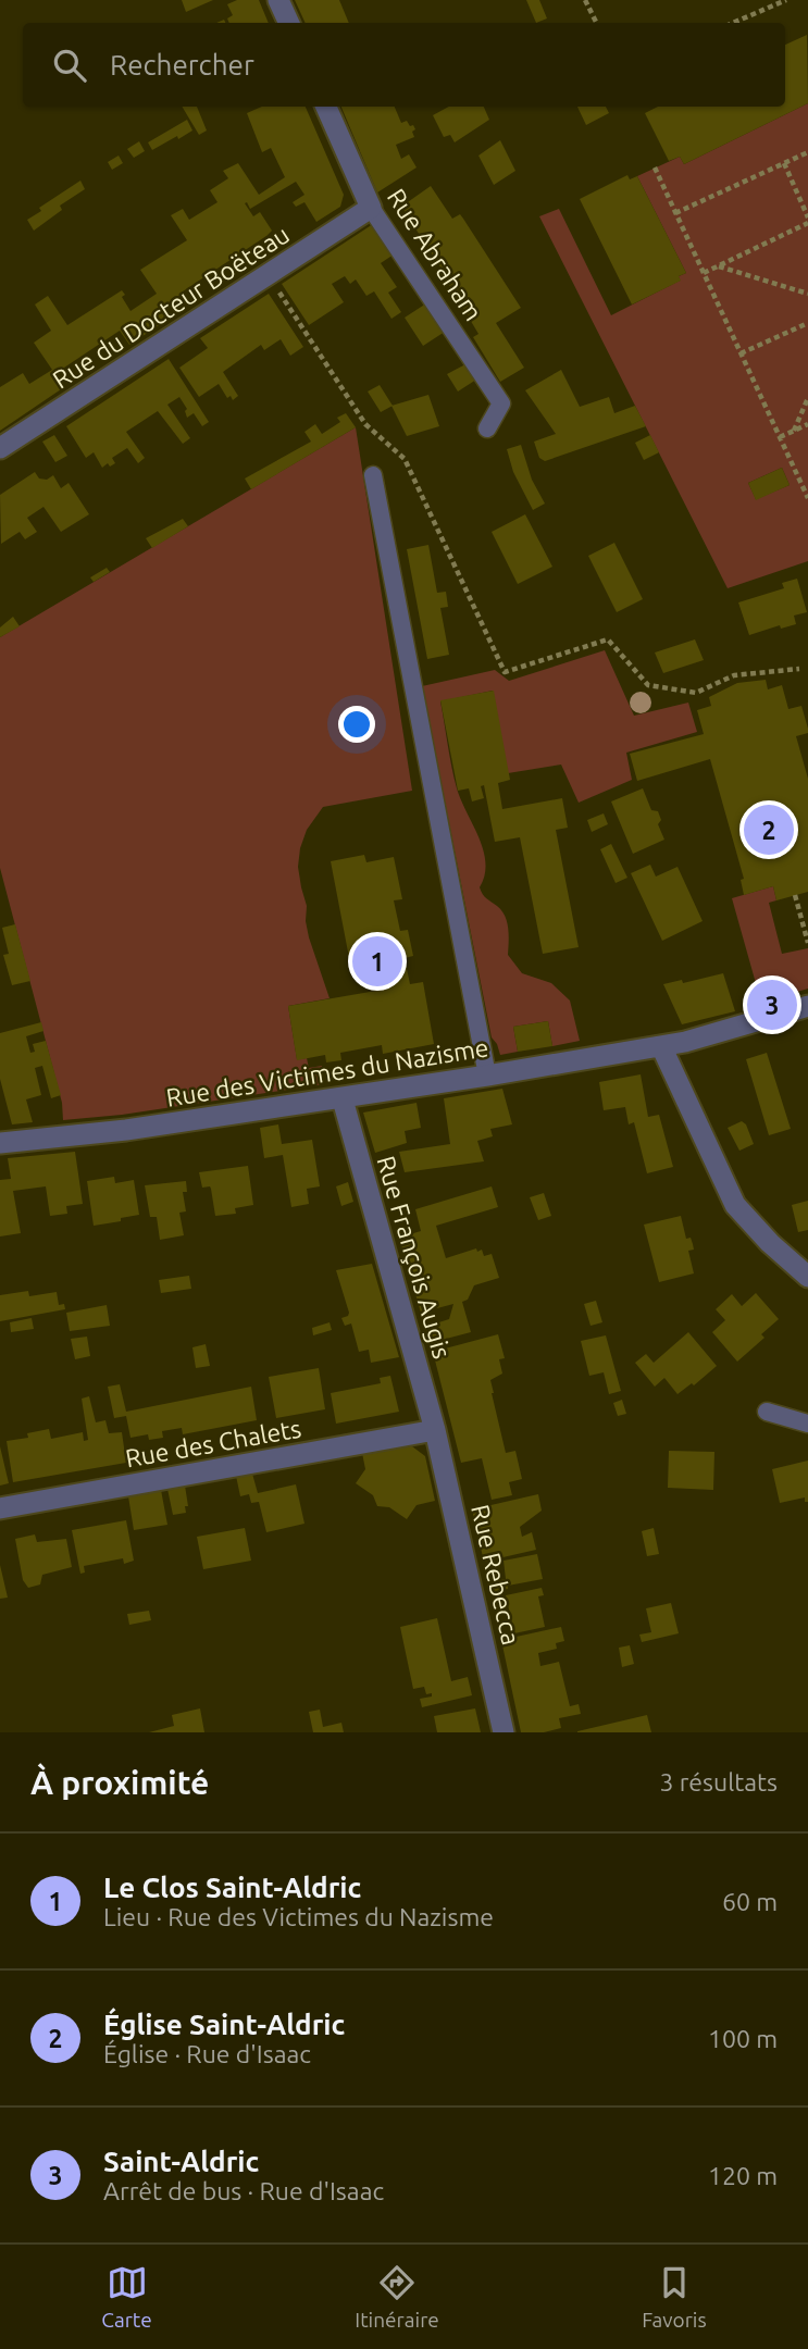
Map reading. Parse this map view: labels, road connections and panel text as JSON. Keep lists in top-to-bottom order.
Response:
{
  "streets": {
    "street": [
      "Rue Abraham",
      "Rue du Docteur Boëteau",
      "Rue des Victimes du Nazisme",
      "Rue François Augis",
      "Rue des Chalets",
      "Rue Rebecca"
    ]
  },
  "crossings": [
    ["Rue Abraham", "Rue du Docteur Boëteau"],
    ["Rue des Victimes du Nazisme", "Rue François Augis"],
    ["Rue François Augis", "Rue des Chalets"],
    ["Rue François Augis", "Rue Rebecca"],
    ["Rue des Chalets", "Rue Rebecca"]
  ],
  "page": {
    "search": "Rechercher",
    "pins": ["2", "1", "3"],
    "heading": ["À proximité", "3 résultats"],
    "list": [
      {
        "mark": "1",
        "name": "Le Clos Saint-Aldric",
        "note": "Lieu · Rue des Victimes du Nazisme",
        "value": "60 m"
      },
      {
        "mark": "2",
        "name": "Église Saint-Aldric",
        "note": "Église · Rue d'Isaac",
        "value": "100 m"
      },
      {
        "mark": "3",
        "name": "Saint-Aldric",
        "note": "Arrêt de bus · Rue d'Isaac",
        "value": "120 m"
      }
    ],
    "nav": ["Carte", "Itinéraire", "Favoris"]
  }
}
